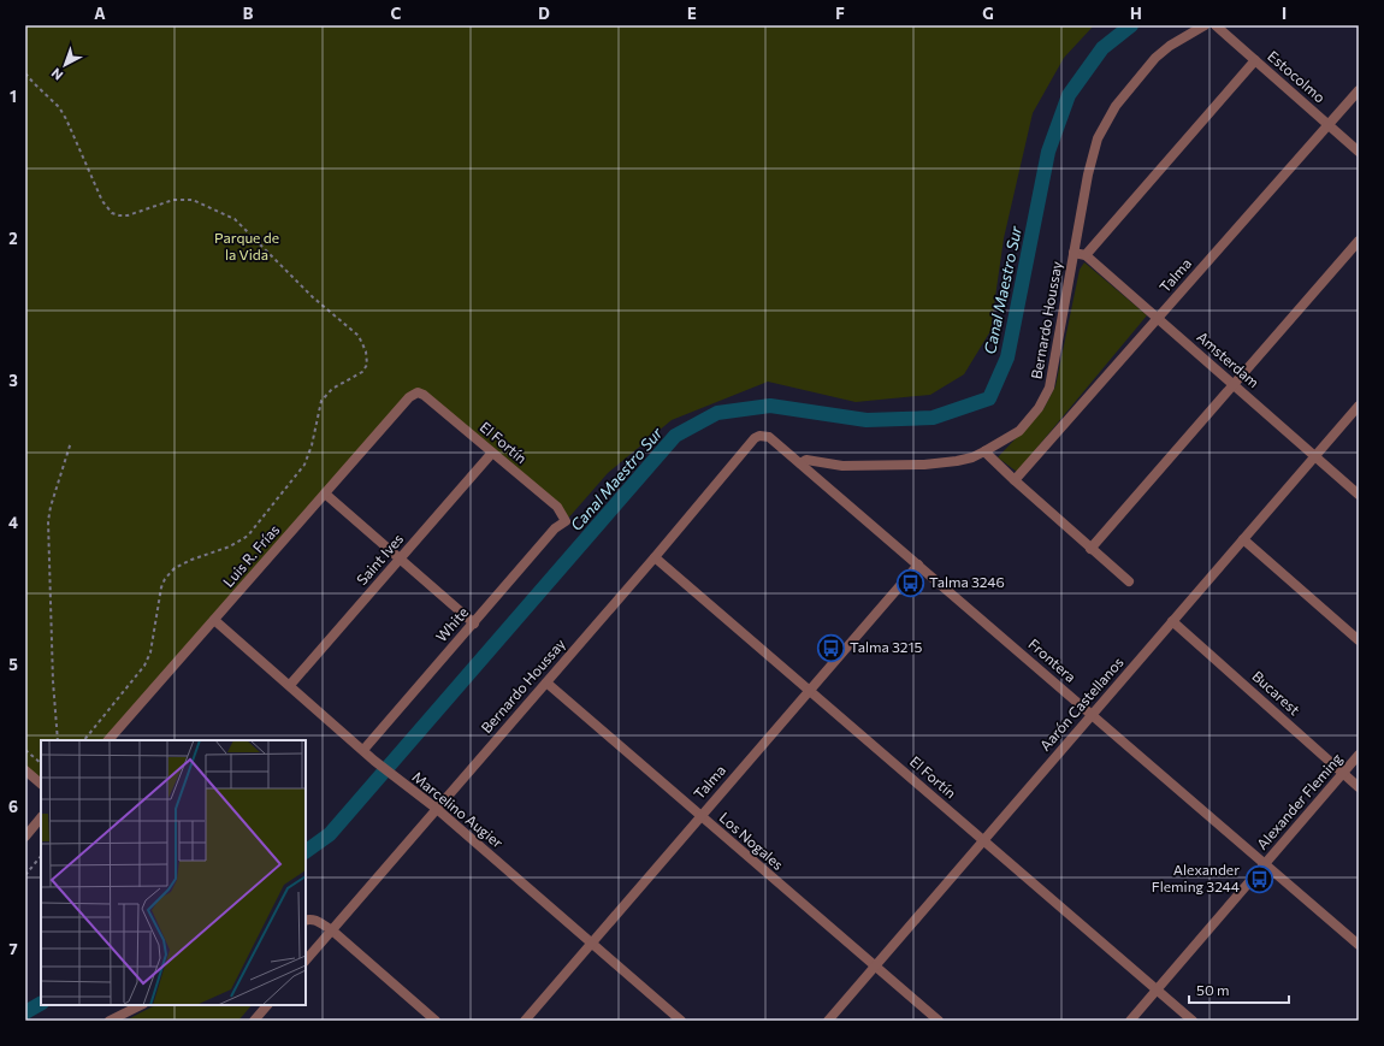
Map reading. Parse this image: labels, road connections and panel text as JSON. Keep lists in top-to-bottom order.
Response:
{
  "streets": {
    "street": [
      "Estocolmo",
      "Talma",
      "Bernardo Houssay",
      "Amsterdam",
      "El Fortín",
      "Luis R. Frías",
      "Saint Ives",
      "White",
      "Frontera",
      "Bucarest",
      "Aarón Castellanos",
      "Alexander Fleming",
      "Marcelino Augier",
      "Los Nogales"
    ]
  },
  "crossings": [
    ["Estocolmo", "Talma"],
    ["Talma", "Amsterdam"],
    ["Talma", "El Fortín"],
    ["Talma", "Frontera"],
    ["Talma", "Marcelino Augier"],
    ["Talma", "Los Nogales"],
    ["Bernardo Houssay", "Amsterdam"],
    ["Bernardo Houssay", "El Fortín"],
    ["Bernardo Houssay", "Frontera"],
    ["Bernardo Houssay", "Marcelino Augier"],
    ["Bernardo Houssay", "Los Nogales"],
    ["Amsterdam", "Aarón Castellanos"],
    ["El Fortín", "Luis R. Frías"],
    ["El Fortín", "Saint Ives"],
    ["El Fortín", "White"],
    ["El Fortín", "Aarón Castellanos"],
    ["El Fortín", "Alexander Fleming"],
    ["Luis R. Frías", "Marcelino Augier"],
    ["Saint Ives", "Marcelino Augier"],
    ["White", "Marcelino Augier"],
    ["Frontera", "Aarón Castellanos"],
    ["Frontera", "Alexander Fleming"],
    ["Bucarest", "Aarón Castellanos"],
    ["Bucarest", "Alexander Fleming"],
    ["Aarón Castellanos", "Los Nogales"]
  ],
  "water": ["Canal Maestro Sur"],
  "parks": ["Parque de la Vida"],
  "places": {
    "bus stop": ["Talma 3246", "Talma 3215", "Alexander Fleming 3244"]
  },
  "scale_bar": "50 m",
  "north": "bottom left",
  "grid": {
    "columns": [
      "A",
      "B",
      "C",
      "D",
      "E",
      "F",
      "G",
      "H",
      "I"
    ],
    "rows": [
      "1",
      "2",
      "3",
      "4",
      "5",
      "6",
      "7"
    ]
  }
}
